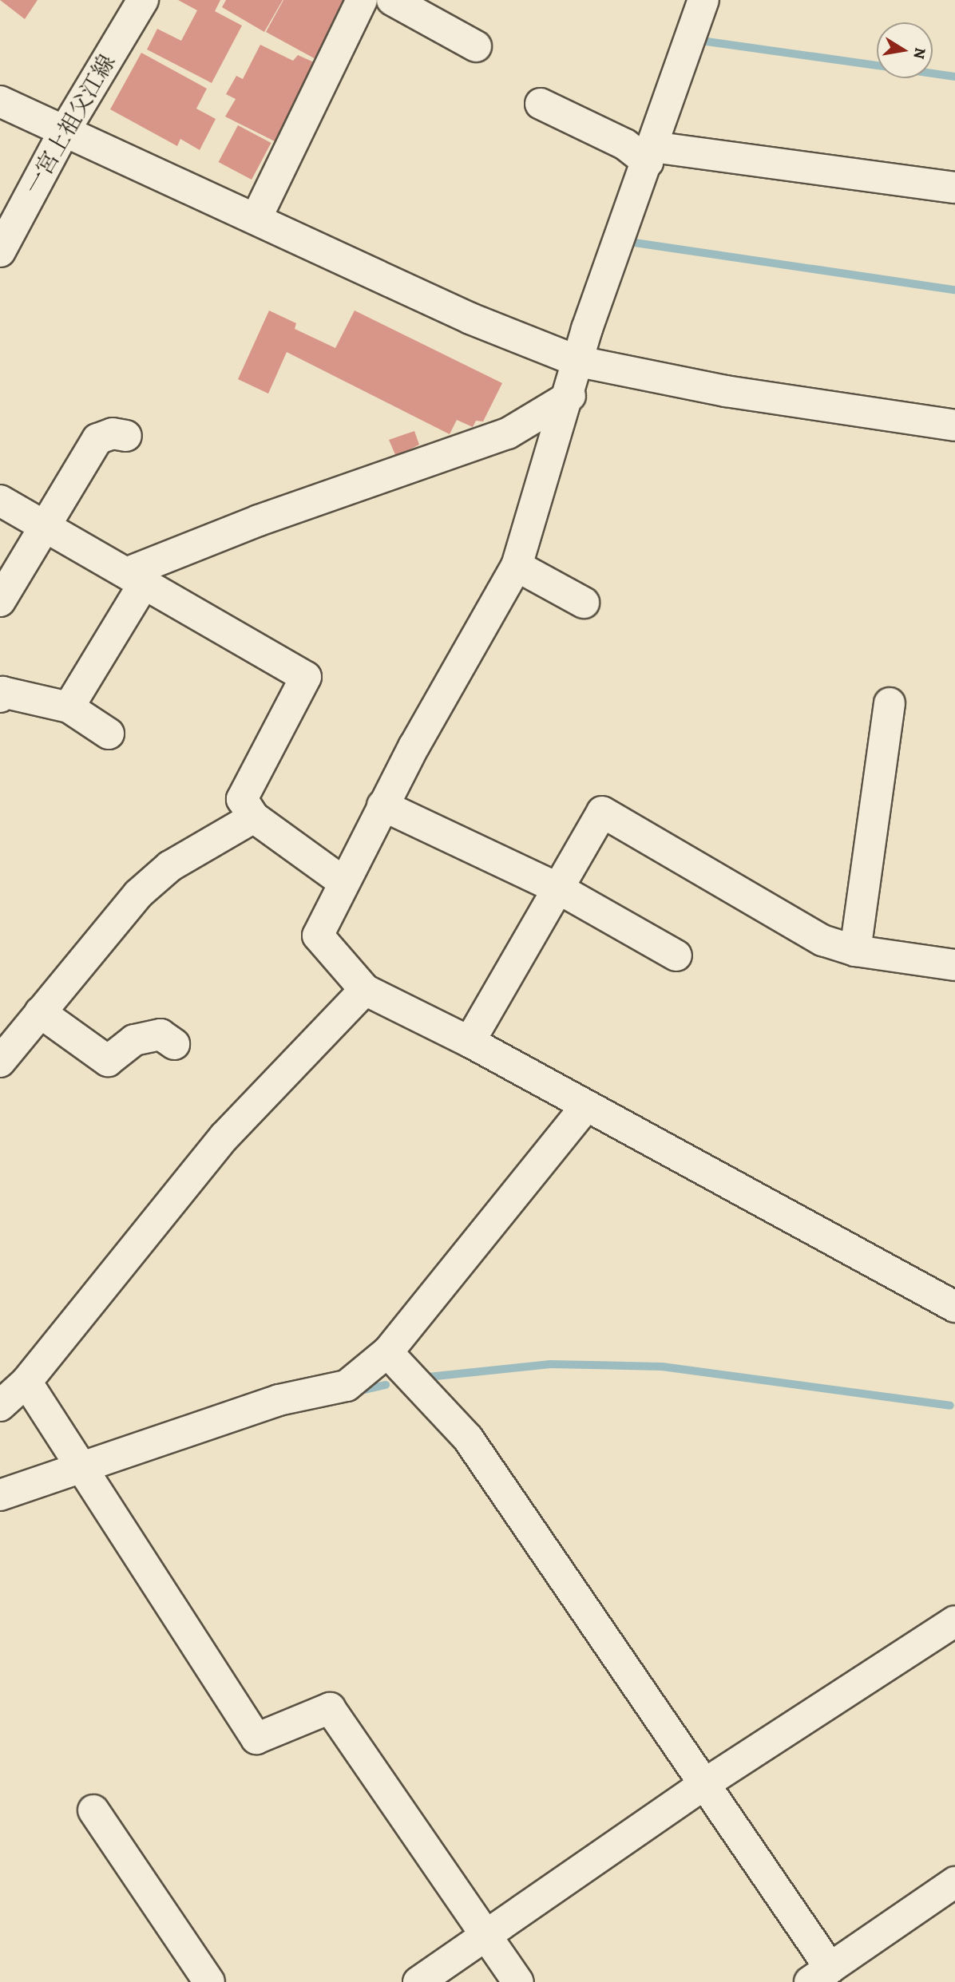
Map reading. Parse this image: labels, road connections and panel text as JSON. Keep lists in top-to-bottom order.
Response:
{
  "streets": {
    "street": ["一宮上祖父江線"]
  },
  "north": "right"
}
